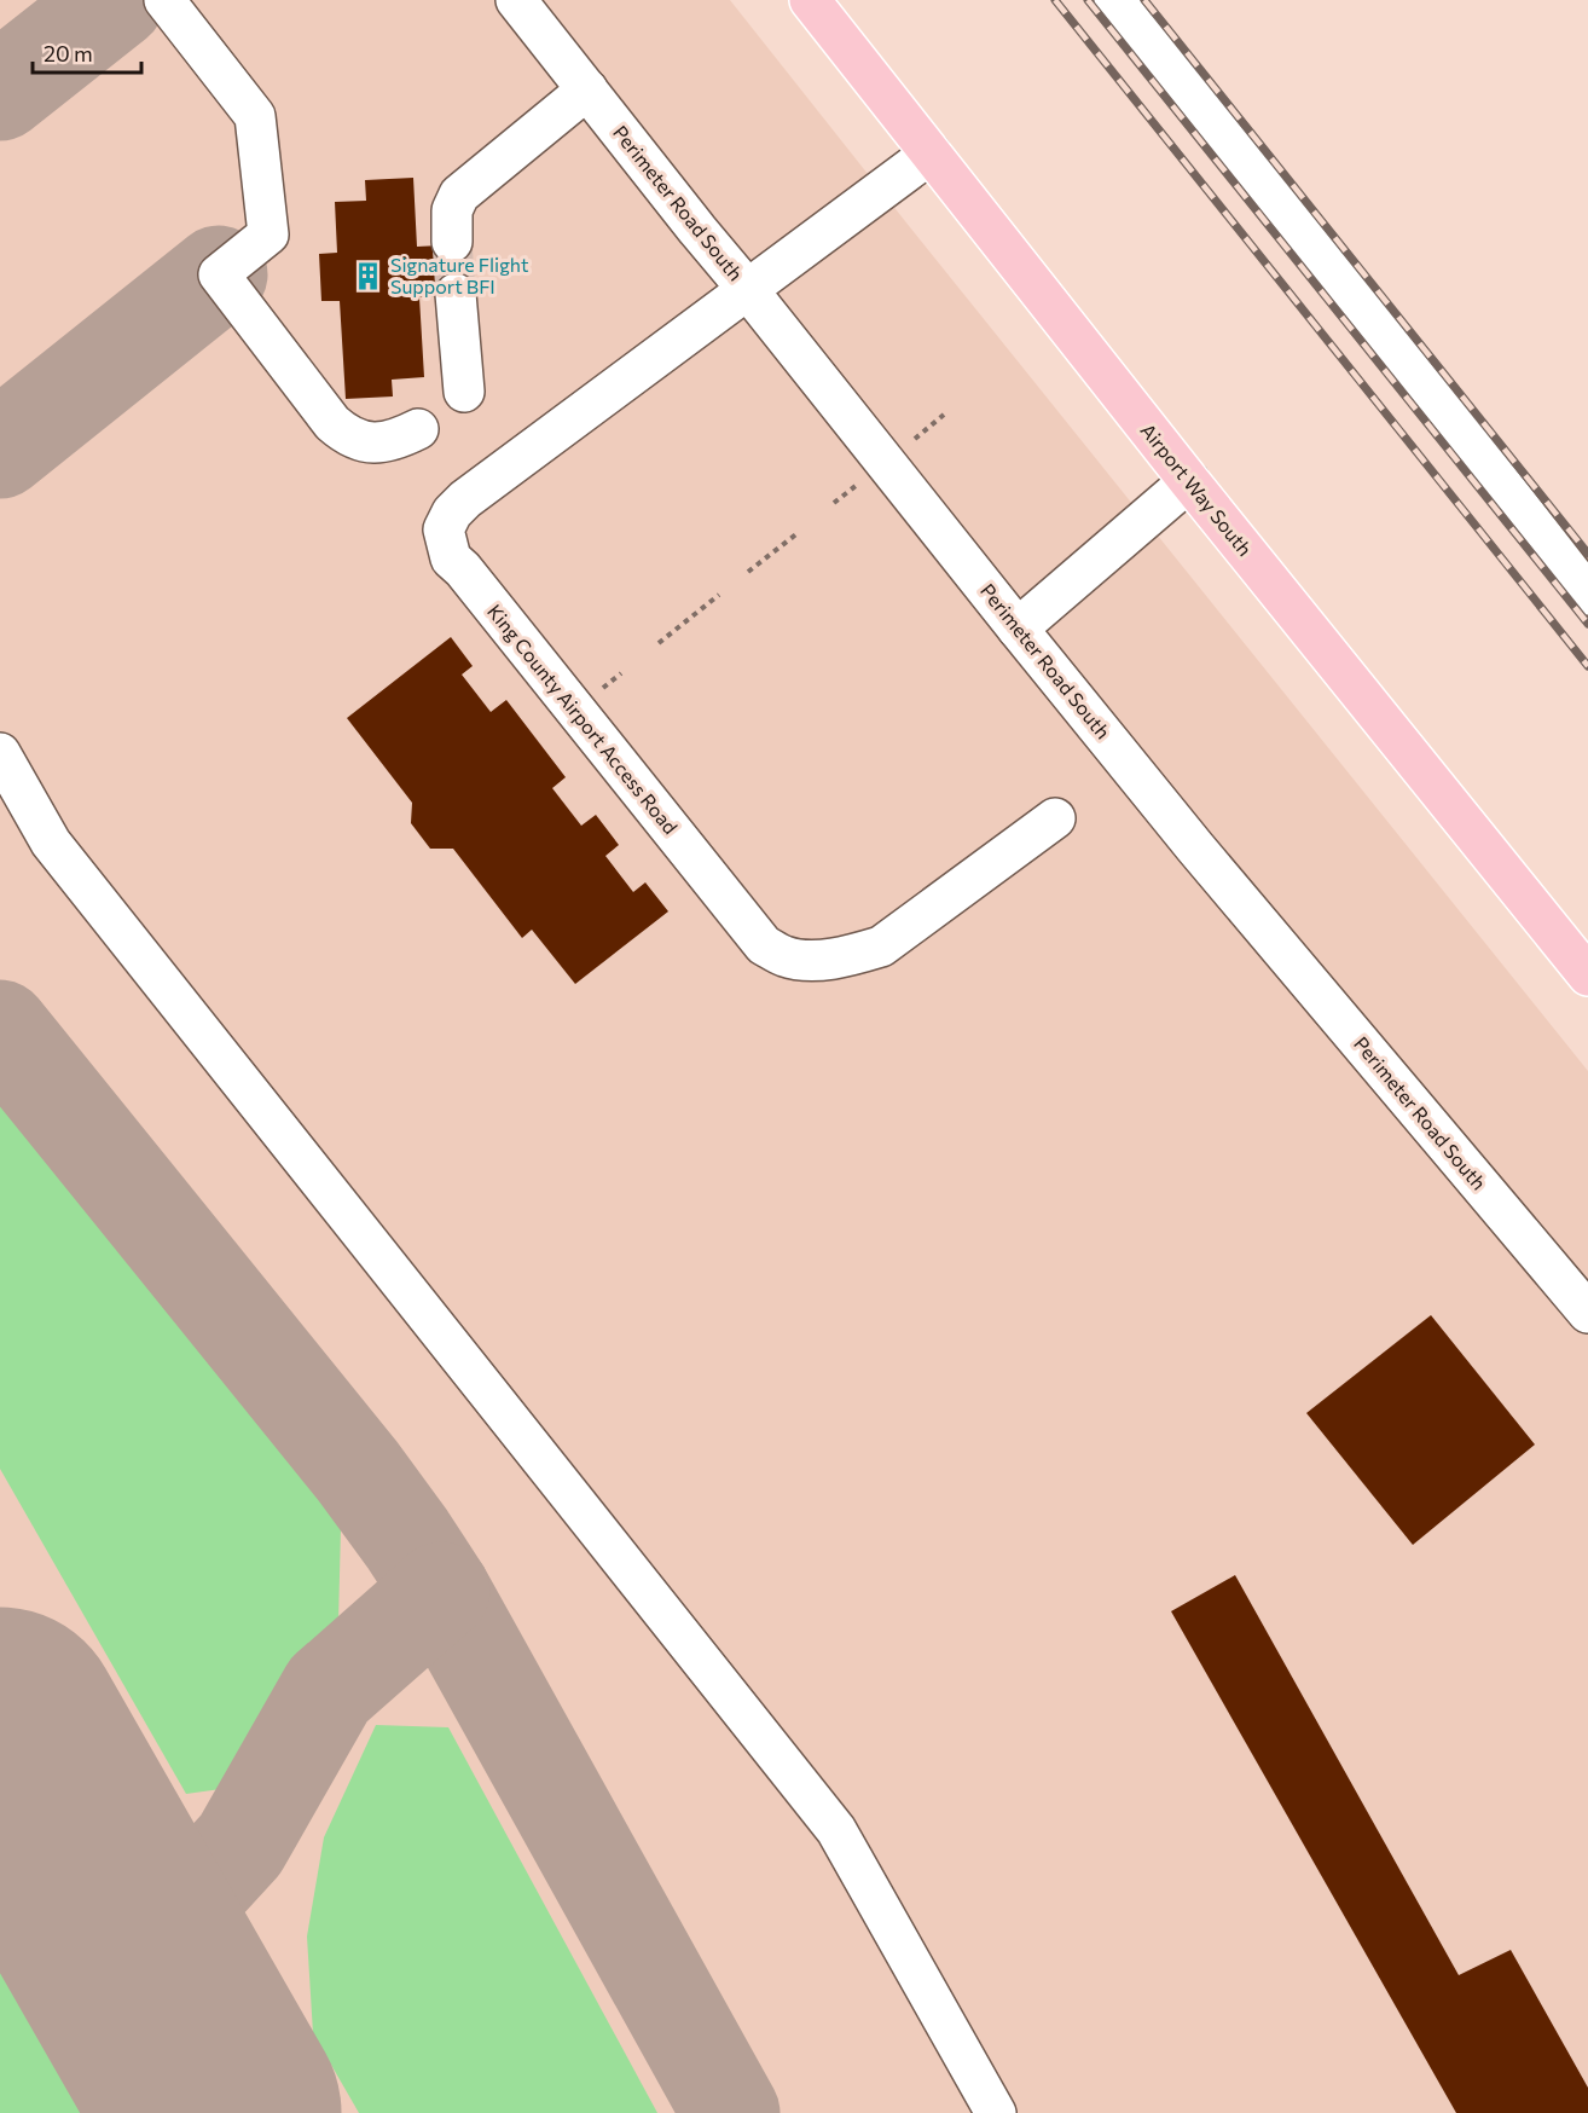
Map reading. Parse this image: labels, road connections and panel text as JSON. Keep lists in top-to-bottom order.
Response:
{
  "streets": {
    "main road": ["Airport Way South"],
    "lane": ["Perimeter Road South", "King County Airport Access Road"]
  },
  "crossings": [
    ["Perimeter Road South", "King County Airport Access Road"],
    ["Airport Way South", "King County Airport Access Road"]
  ],
  "places": {
    "building": ["Signature Flight Support BFI"]
  },
  "scale_bar": "20 m"
}
